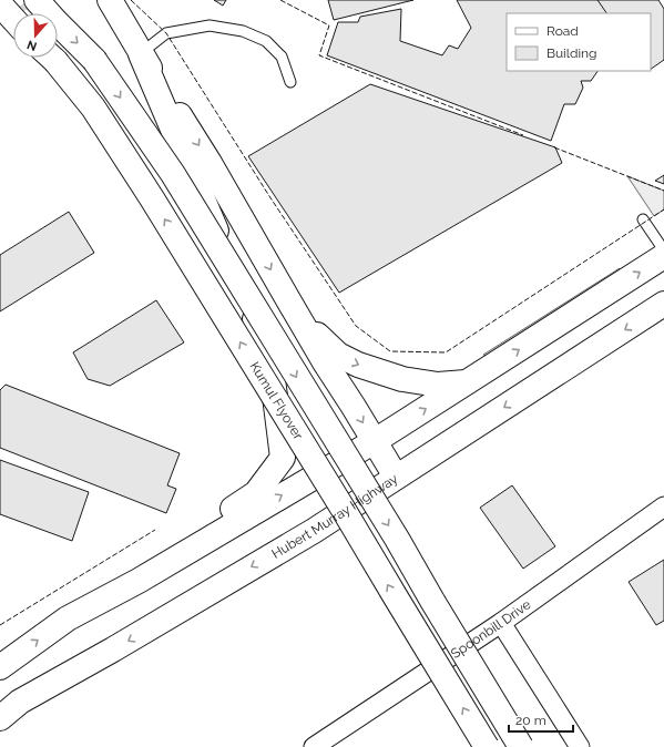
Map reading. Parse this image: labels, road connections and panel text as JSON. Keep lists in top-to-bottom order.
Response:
{
  "streets": {
    "highway": ["Kumul Flyover", "Hubert Murray Highway"],
    "street": ["Spoonbill Drive"]
  },
  "legend": ["Road", "Building"],
  "scale_bar": "20 m",
  "north": "bottom"
}
